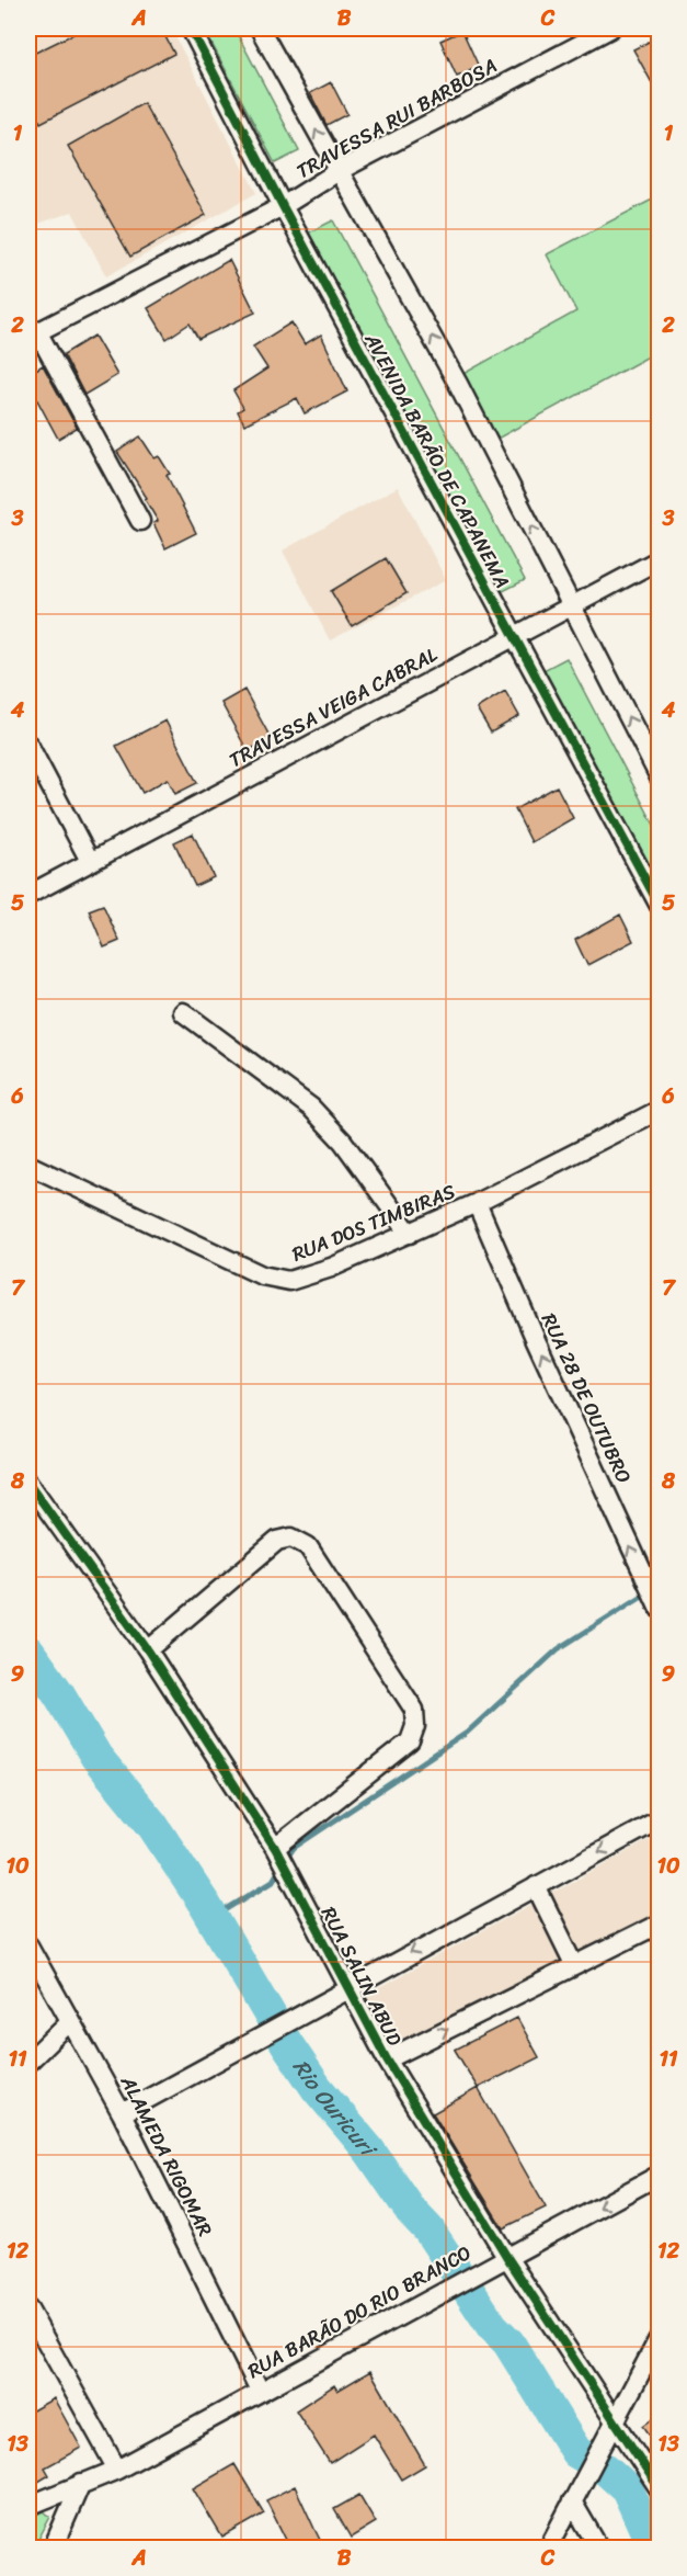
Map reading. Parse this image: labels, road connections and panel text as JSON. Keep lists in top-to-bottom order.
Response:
{
  "streets": {
    "street": [
      "TRAVESSA RUI BARBOSA",
      "AVENIDA BARÃO DE CAPANEMA",
      "TRAVESSA VEIGA CABRAL",
      "RUA DOS TIMBIRAS",
      "RUA 28 DE OUTUBRO",
      "RUA SALIN ABUD",
      "ALAMEDA RIGOMAR",
      "RUA BARÃO DO RIO BRANCO"
    ]
  },
  "crossings": [
    ["TRAVESSA RUI BARBOSA", "AVENIDA BARÃO DE CAPANEMA"],
    ["AVENIDA BARÃO DE CAPANEMA", "TRAVESSA VEIGA CABRAL"],
    ["RUA DOS TIMBIRAS", "RUA 28 DE OUTUBRO"],
    ["RUA SALIN ABUD", "RUA BARÃO DO RIO BRANCO"],
    ["ALAMEDA RIGOMAR", "RUA BARÃO DO RIO BRANCO"]
  ],
  "one_way": ["RUA 28 DE OUTUBRO"],
  "water": ["Rio Ouricuri"],
  "grid": {
    "columns": ["A", "B", "C"],
    "rows": [
      "1",
      "2",
      "3",
      "4",
      "5",
      "6",
      "7",
      "8",
      "9",
      "10",
      "11",
      "12",
      "13"
    ]
  }
}
